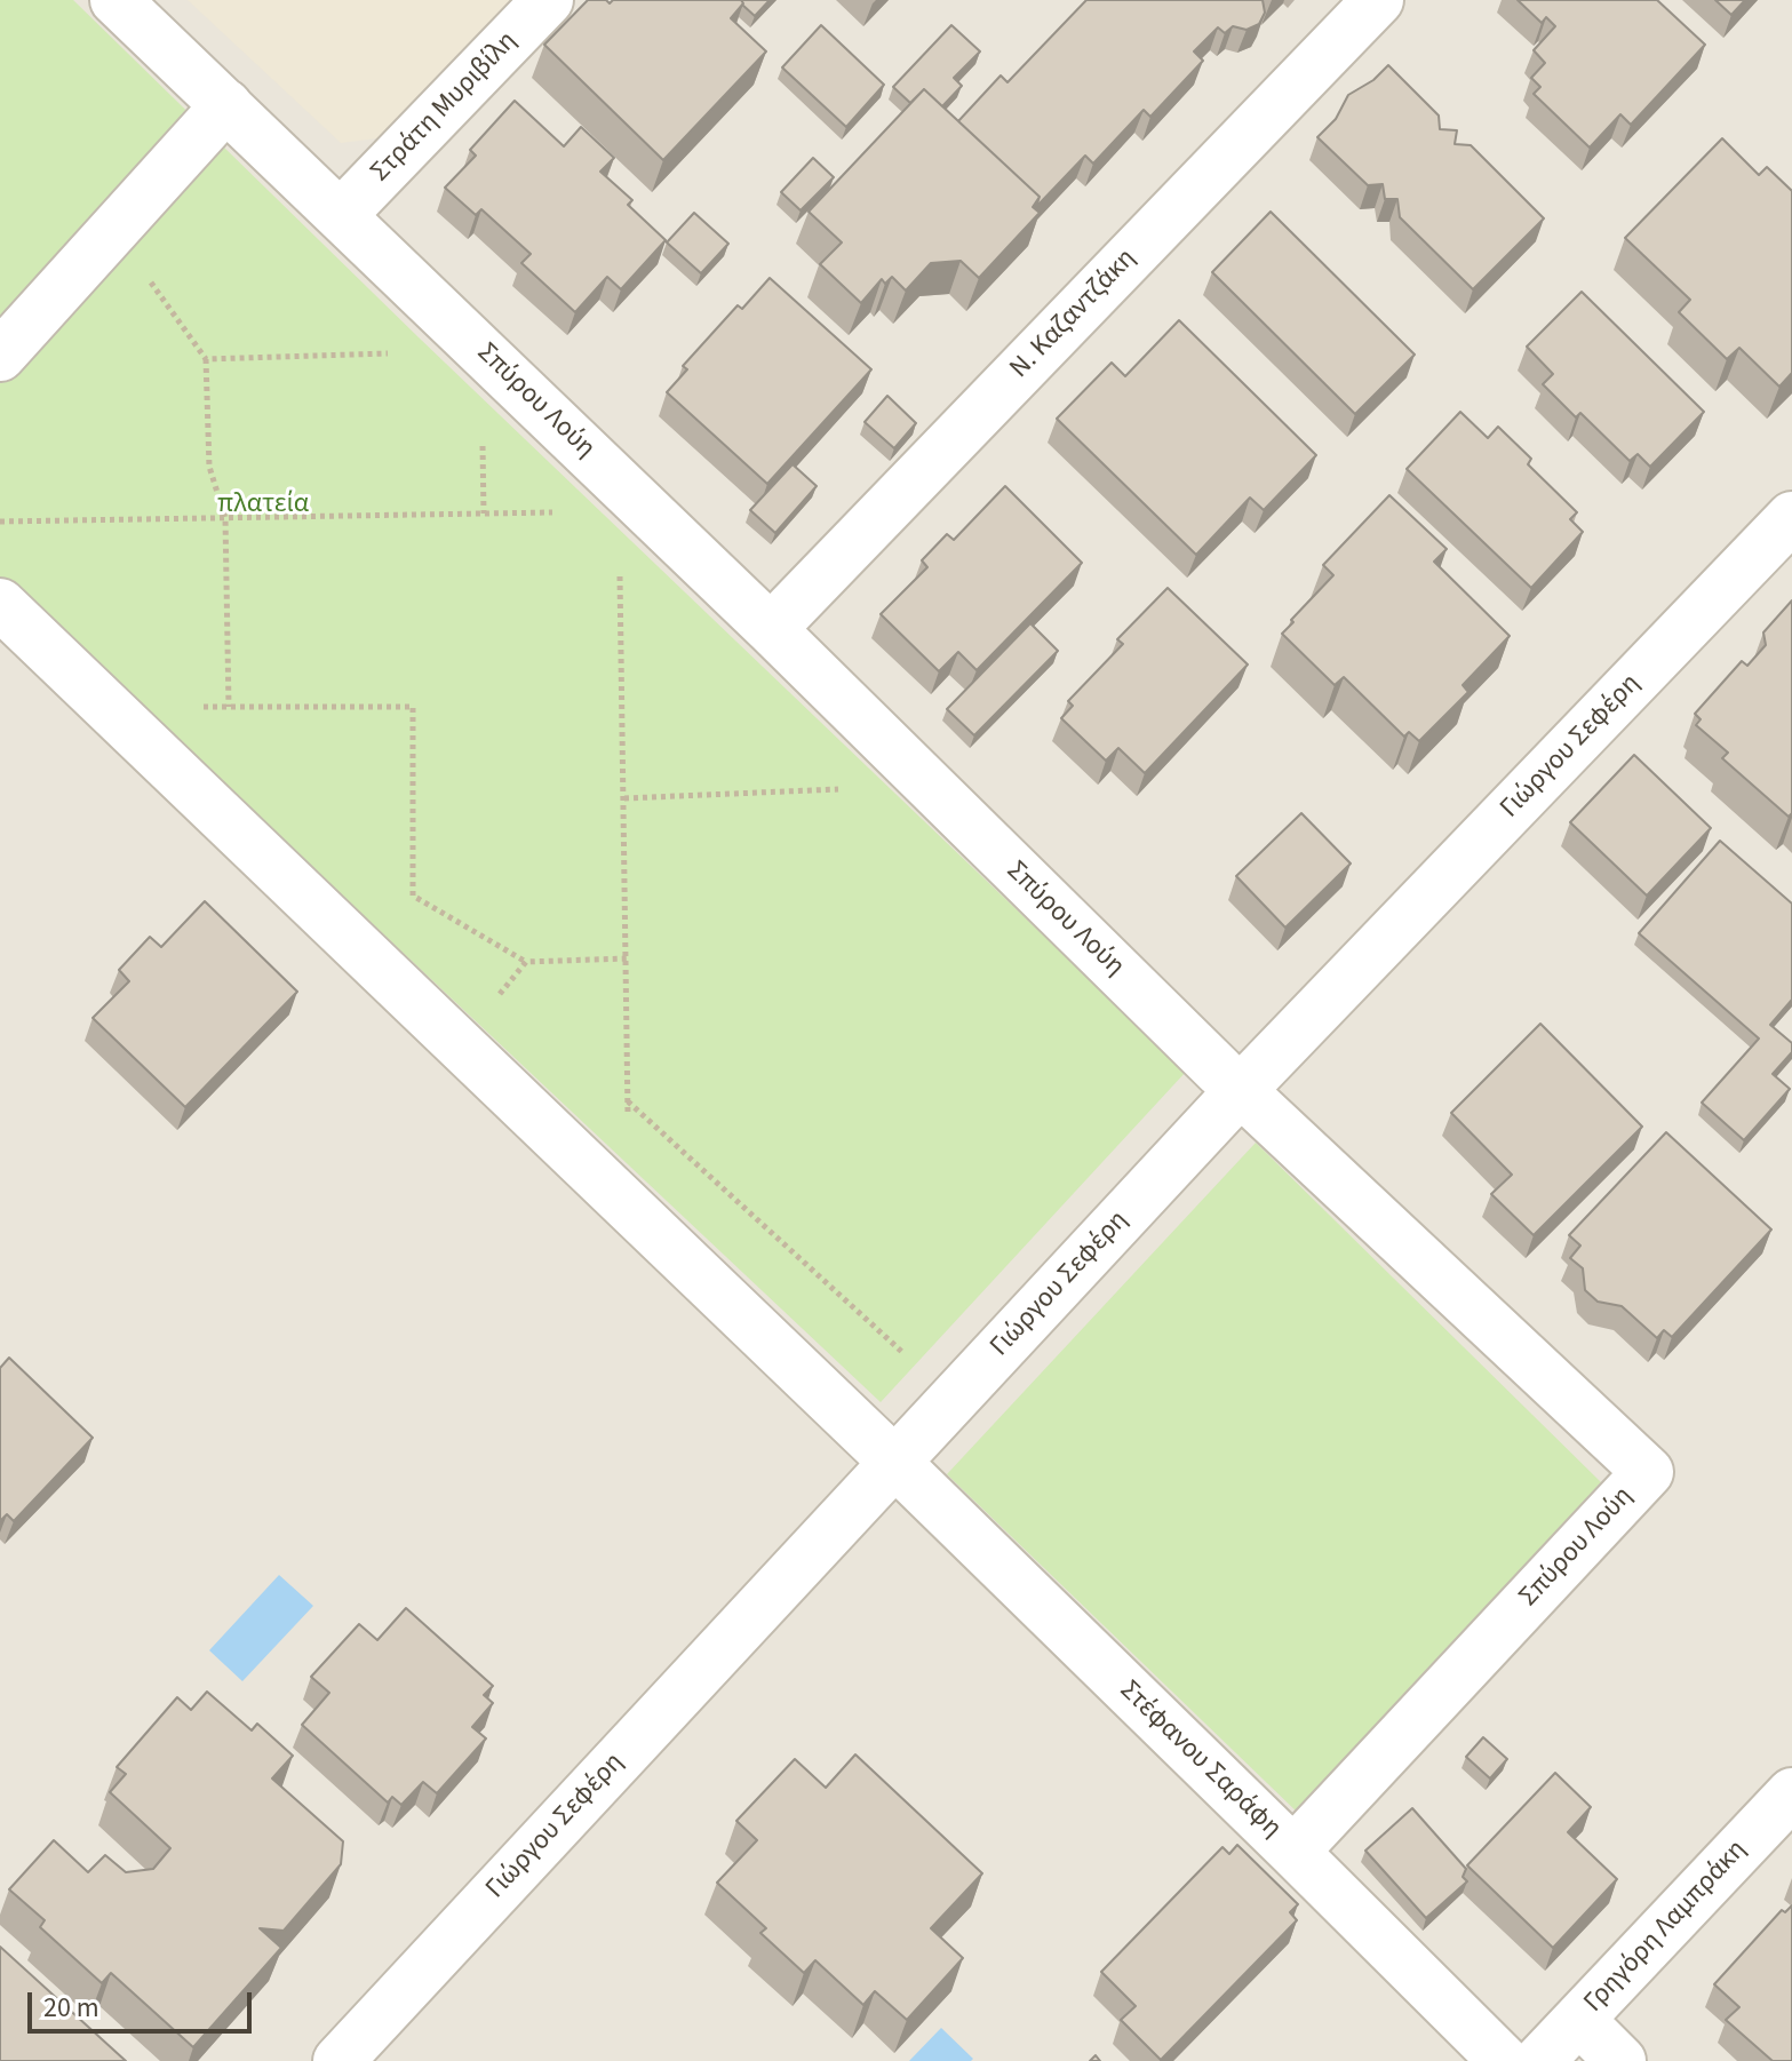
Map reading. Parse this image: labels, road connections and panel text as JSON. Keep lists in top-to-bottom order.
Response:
{
  "streets": {
    "street": [
      "Στράτη Μυριβίλη",
      "Ν. Καζαντζάκη",
      "Σπύρου Λούη",
      "Γιώργου Σεφέρη",
      "Στέφανου Σαράφη",
      "Γρηγόρη Λαμπράκη"
    ]
  },
  "crossings": [
    ["Στράτη Μυριβίλη", "Σπύρου Λούη"],
    ["Ν. Καζαντζάκη", "Σπύρου Λούη"],
    ["Σπύρου Λούη", "Γιώργου Σεφέρη"],
    ["Σπύρου Λούη", "Στέφανου Σαράφη"],
    ["Γιώργου Σεφέρη", "Στέφανου Σαράφη"]
  ],
  "parks": ["πλατεία"],
  "scale_bar": "20 m"
}
